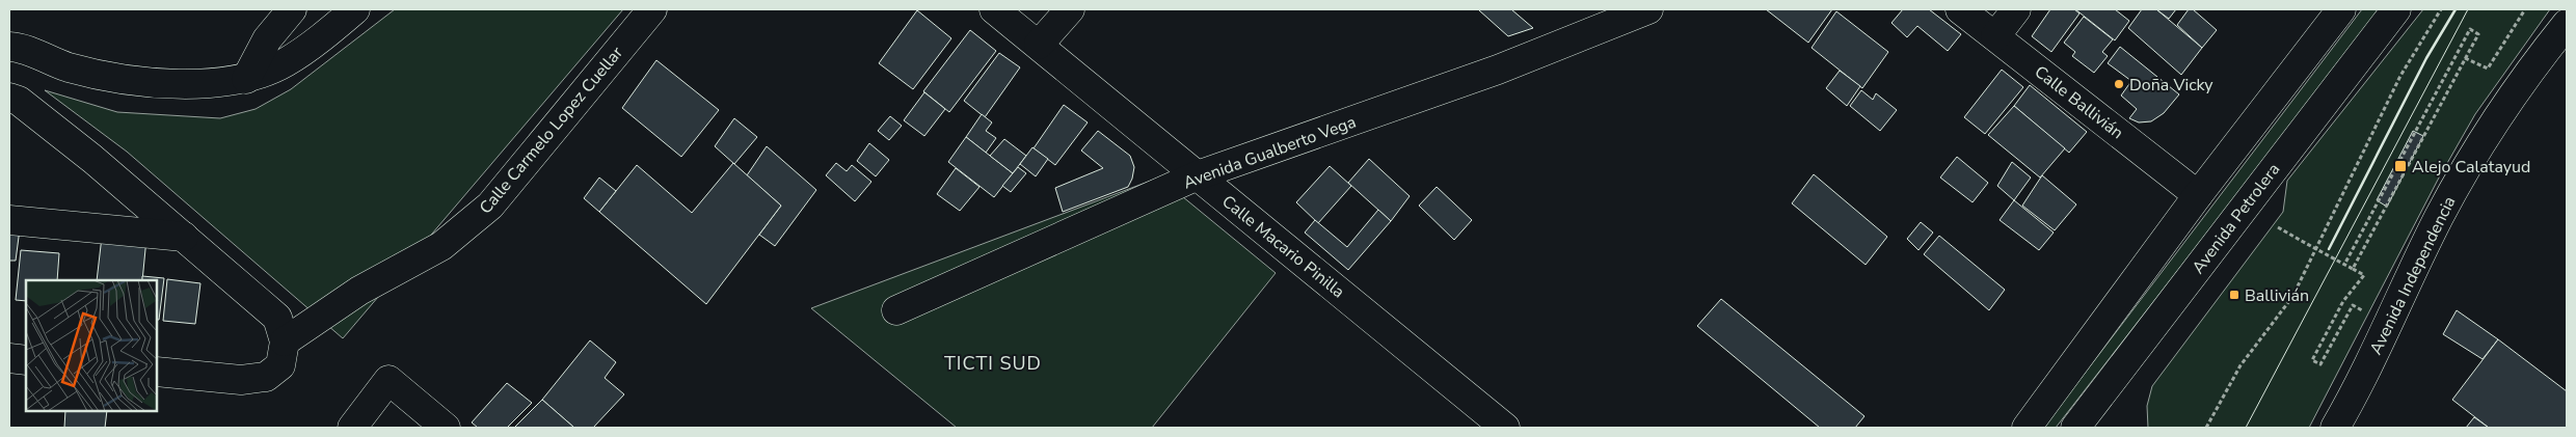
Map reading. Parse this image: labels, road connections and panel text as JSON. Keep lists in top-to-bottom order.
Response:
{
  "streets": {
    "main road": [
      "Calle Ballivián",
      "Calle Carmelo Lopez Cuellar",
      "Avenida Gualberto Vega",
      "Avenida Petrolera",
      "Calle Macario Pinilla",
      "Avenida Independencia"
    ]
  },
  "crossings": [
    ["Avenida Gualberto Vega", "Calle Macario Pinilla"]
  ],
  "districts": ["TICTI SUD"],
  "places": {
    "other": ["Doña Vicky"],
    "transit": ["Alejo Calatayud", "Ballivián"]
  }
}
